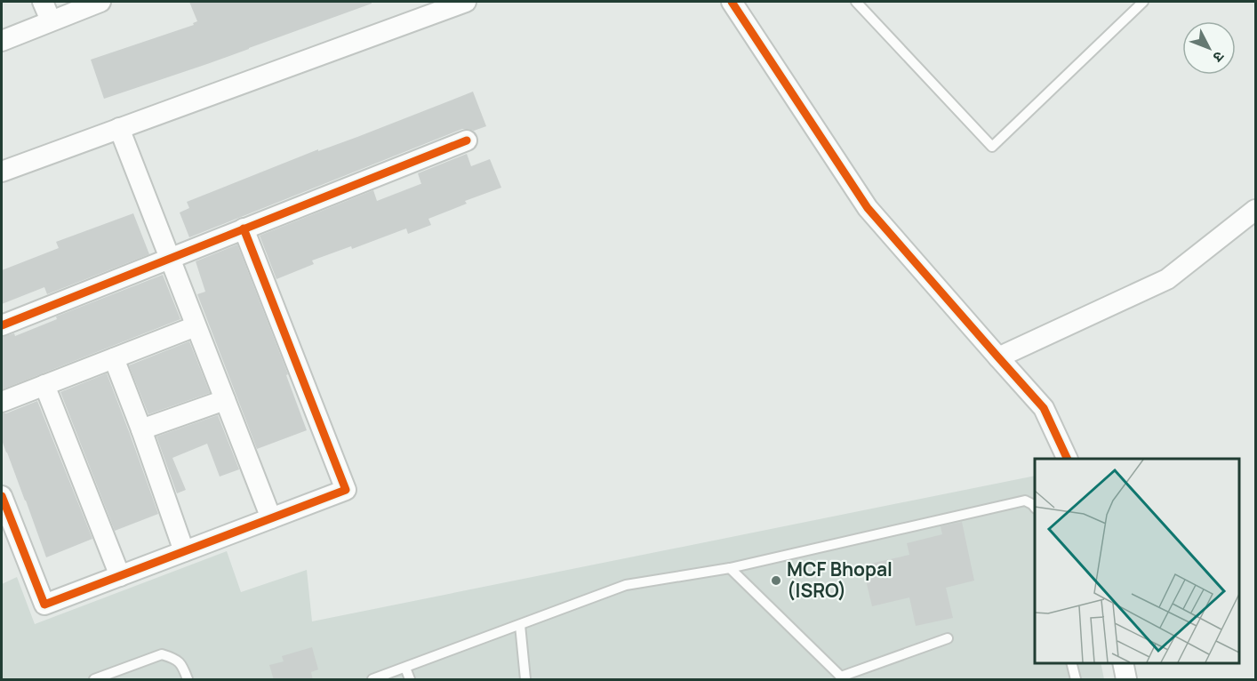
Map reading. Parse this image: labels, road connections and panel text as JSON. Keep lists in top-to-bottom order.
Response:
{
  "places": ["MCF Bhopal (ISRO)"],
  "north": "bottom right"
}
